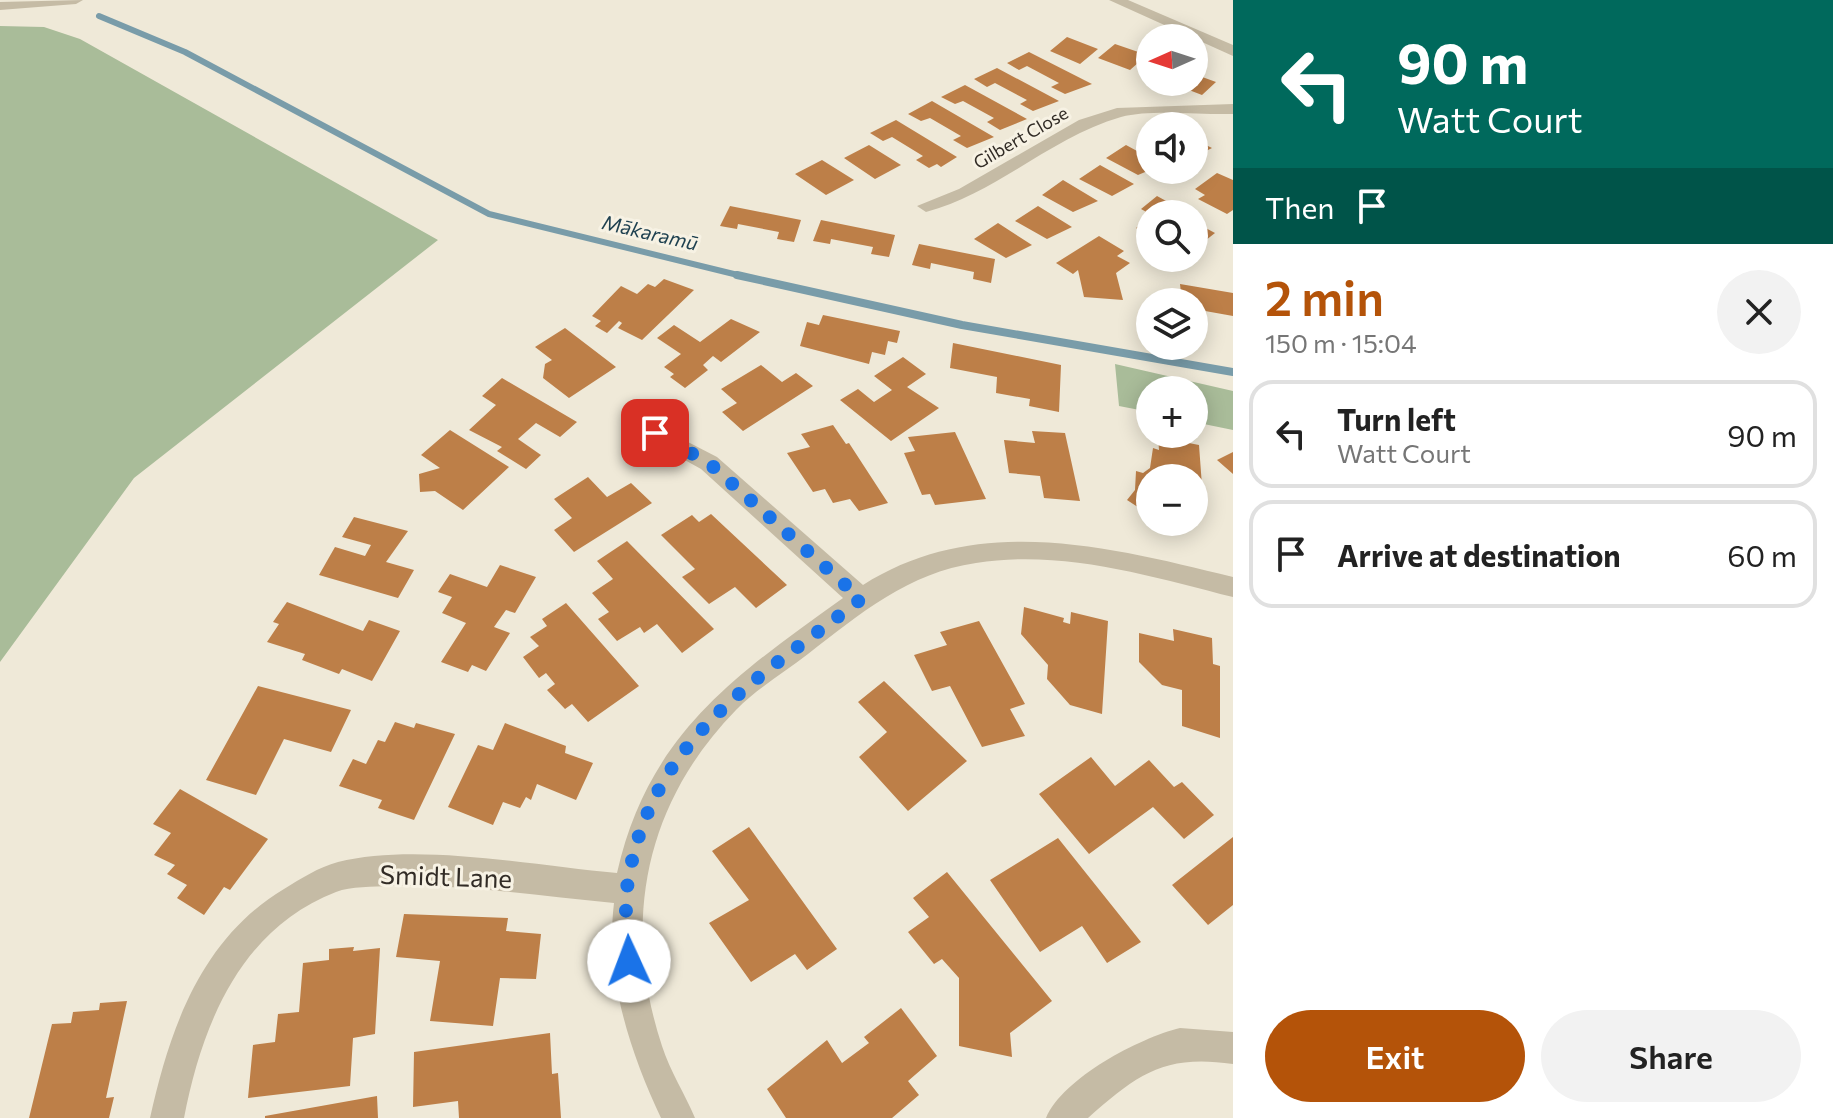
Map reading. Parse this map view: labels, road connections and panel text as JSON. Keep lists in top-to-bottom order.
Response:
{
  "streets": {
    "street": ["Gilbert Close", "Smidt Lane"]
  },
  "water": ["Mākaramū"],
  "north": "left",
  "page": {
    "turn": ["90 m", "Watt Court"],
    "map_buttons": ["+", "−"],
    "then": "Then",
    "heading": ["2 min", "150 m · 15:04"],
    "list": [
      {
        "name": "Turn left",
        "note": "Watt Court",
        "value": "90 m"
      },
      {
        "name": "Arrive at destination",
        "value": "60 m"
      }
    ],
    "buttons": ["Exit", "Share"]
  }
}
